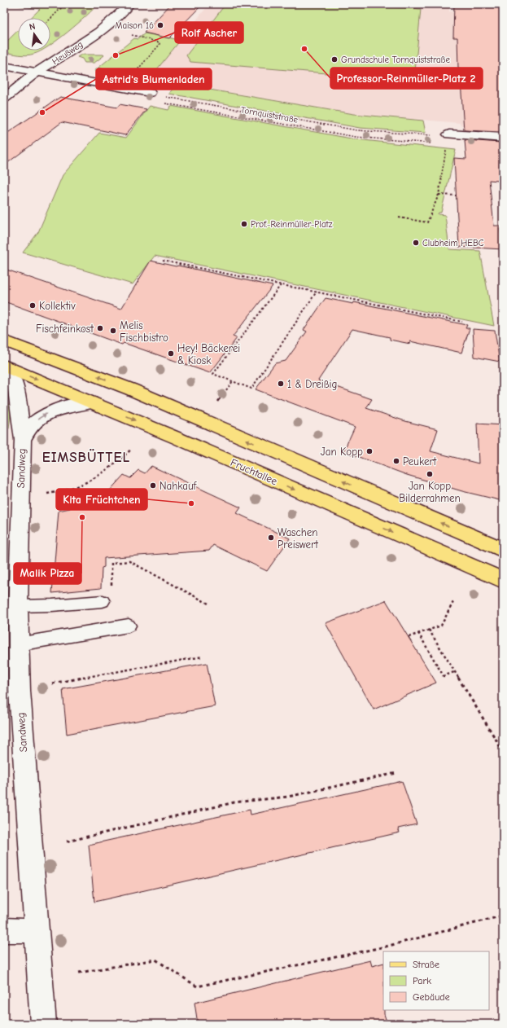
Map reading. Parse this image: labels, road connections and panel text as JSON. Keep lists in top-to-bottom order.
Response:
{
  "streets": {
    "main road": ["Fruchtallee"],
    "street": ["Heußweg", "Sandweg"],
    "path": ["Tornquiststraße"]
  },
  "crossings": [
    ["Sandweg", "Fruchtallee"]
  ],
  "districts": ["EIMSBÜTTEL"],
  "places": [
    "Maison 16",
    "Professor-Reinmüller-Platz 2",
    "Rolf Ascher",
    "Grundschule Tornquiststraße",
    "Astrid's Blumenladen",
    "Prof.-Reinmüller-Platz",
    "Clubheim HEBC",
    "Kollektiv",
    "Fischfeinkost",
    "Melis Fischbistro",
    "Hey! Bäckerei & Kiosk",
    "1 & Dreißig",
    "Jan Kopp",
    "Peukert",
    "Jan Kopp Bilderrahmen",
    "Nahkauf",
    "Kita Früchtchen",
    "Malik Pizza",
    "Waschen Preiswert"
  ],
  "legend": ["Straße", "Park", "Gebäude"],
  "north": "top"
}
